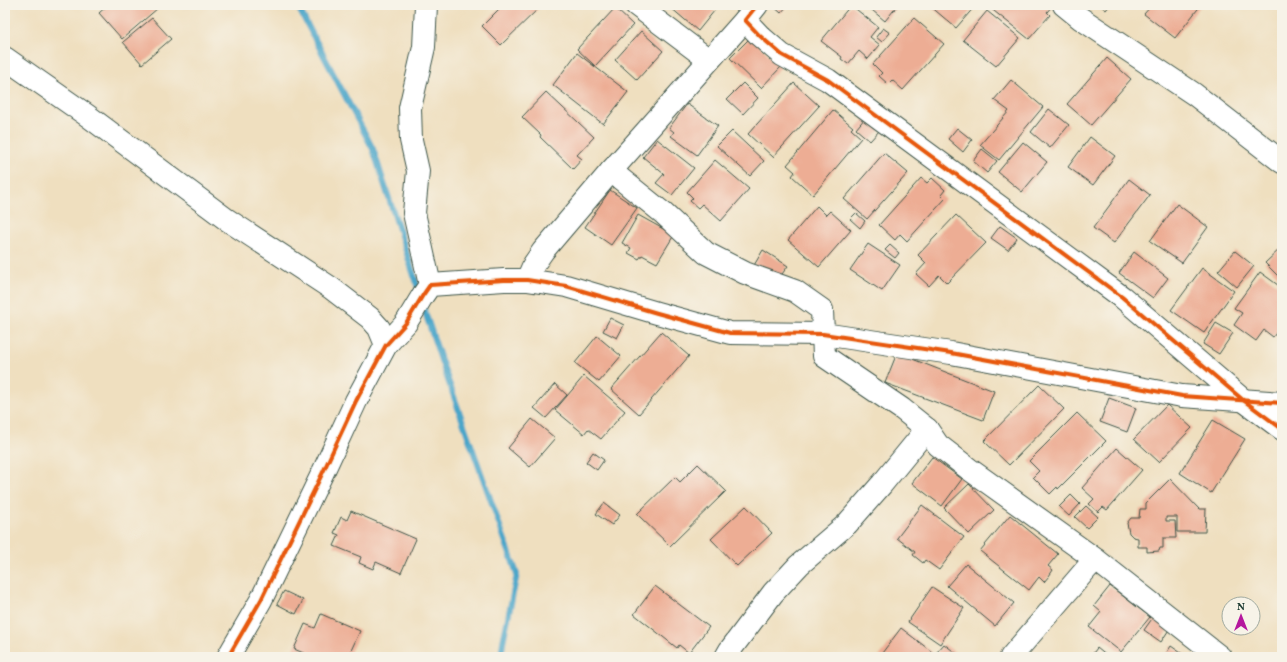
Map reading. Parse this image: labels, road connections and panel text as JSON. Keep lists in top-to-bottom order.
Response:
{
  "north": "top"
}
